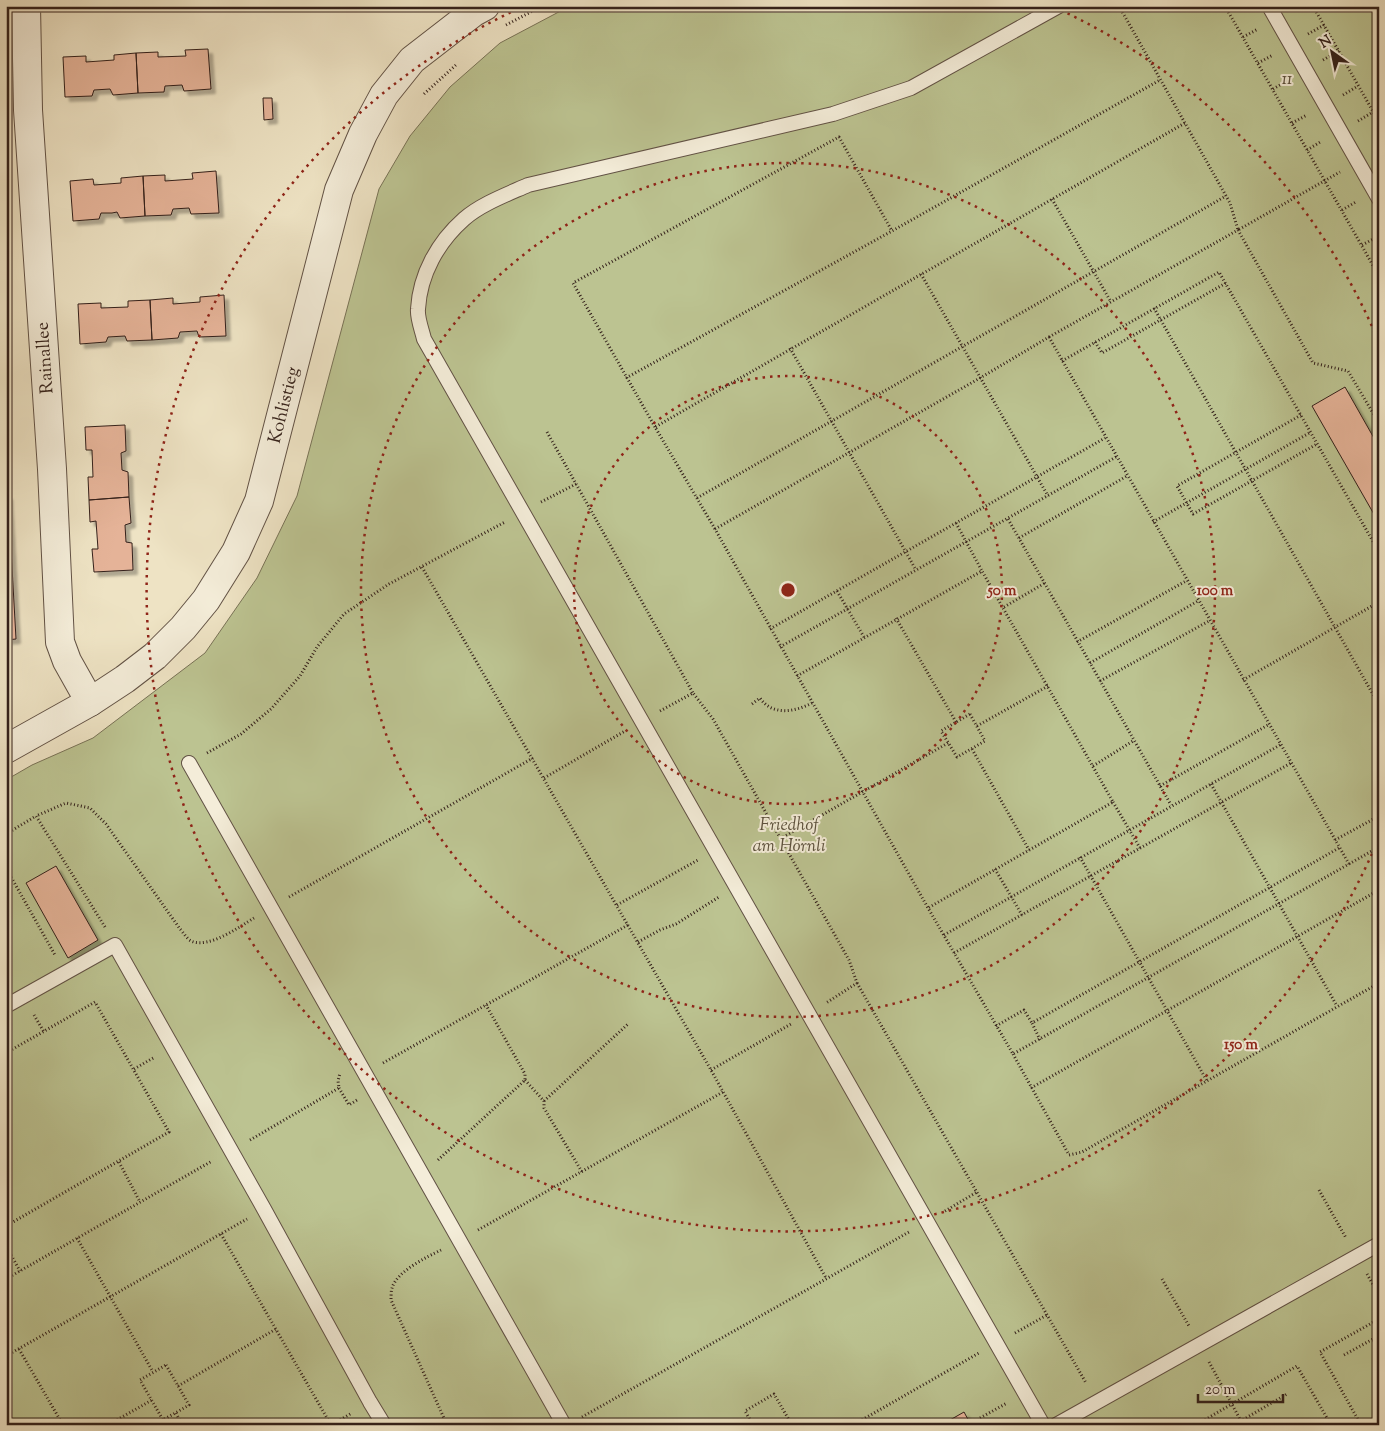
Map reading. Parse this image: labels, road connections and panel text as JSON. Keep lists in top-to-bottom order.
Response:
{
  "streets": {
    "street": ["Rainallee", "Kohlistieg"]
  },
  "crossings": [
    ["Rainallee", "Kohlistieg"]
  ],
  "parks": ["11", "Friedhof am Hörnli"],
  "scale_bar": "20 m",
  "north": "top left",
  "rings": ["50 m", "100 m", "150 m"]
}
